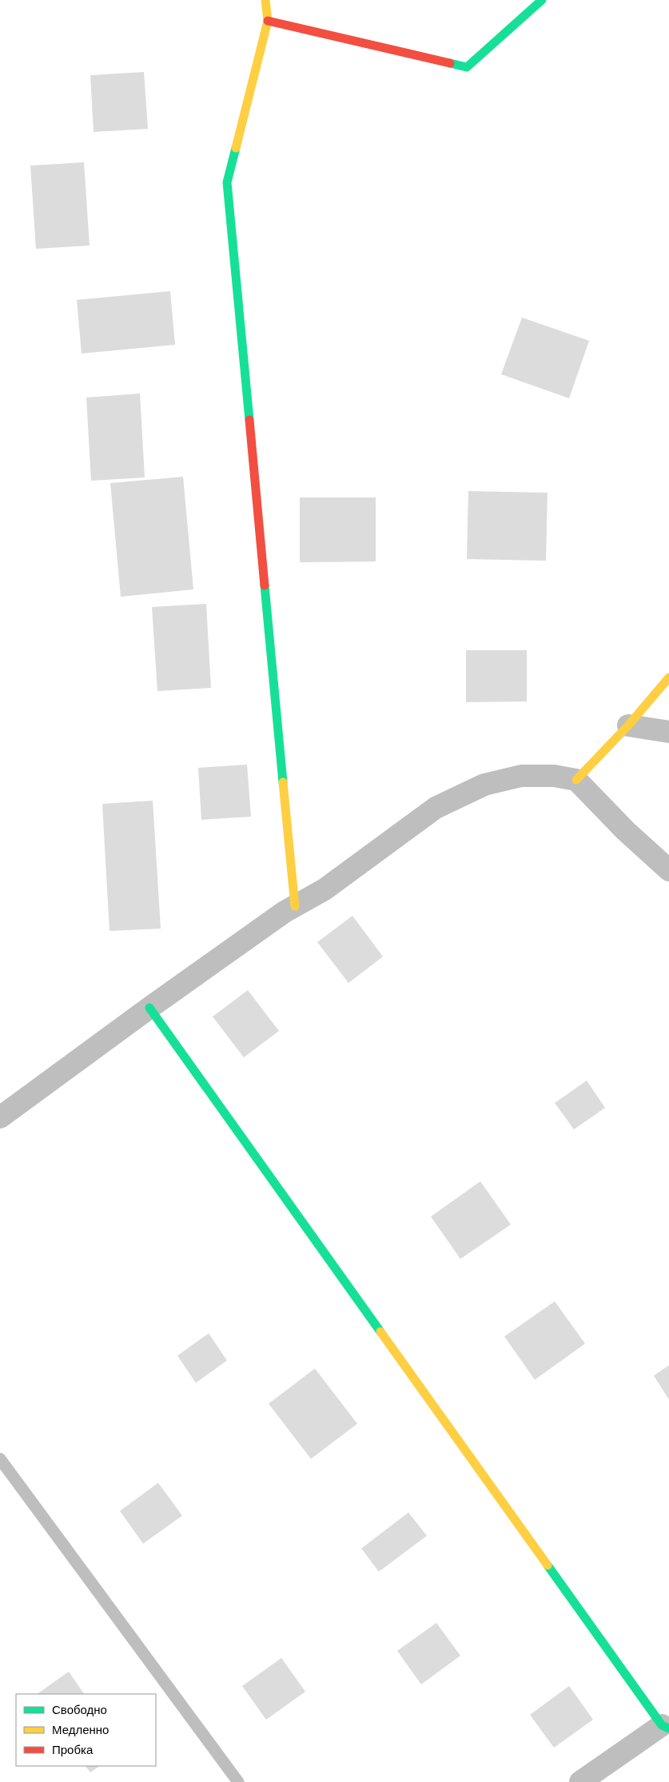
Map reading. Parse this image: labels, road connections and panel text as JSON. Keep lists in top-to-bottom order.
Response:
{
  "legend": ["Свободно", "Медленно", "Пробка"]
}
